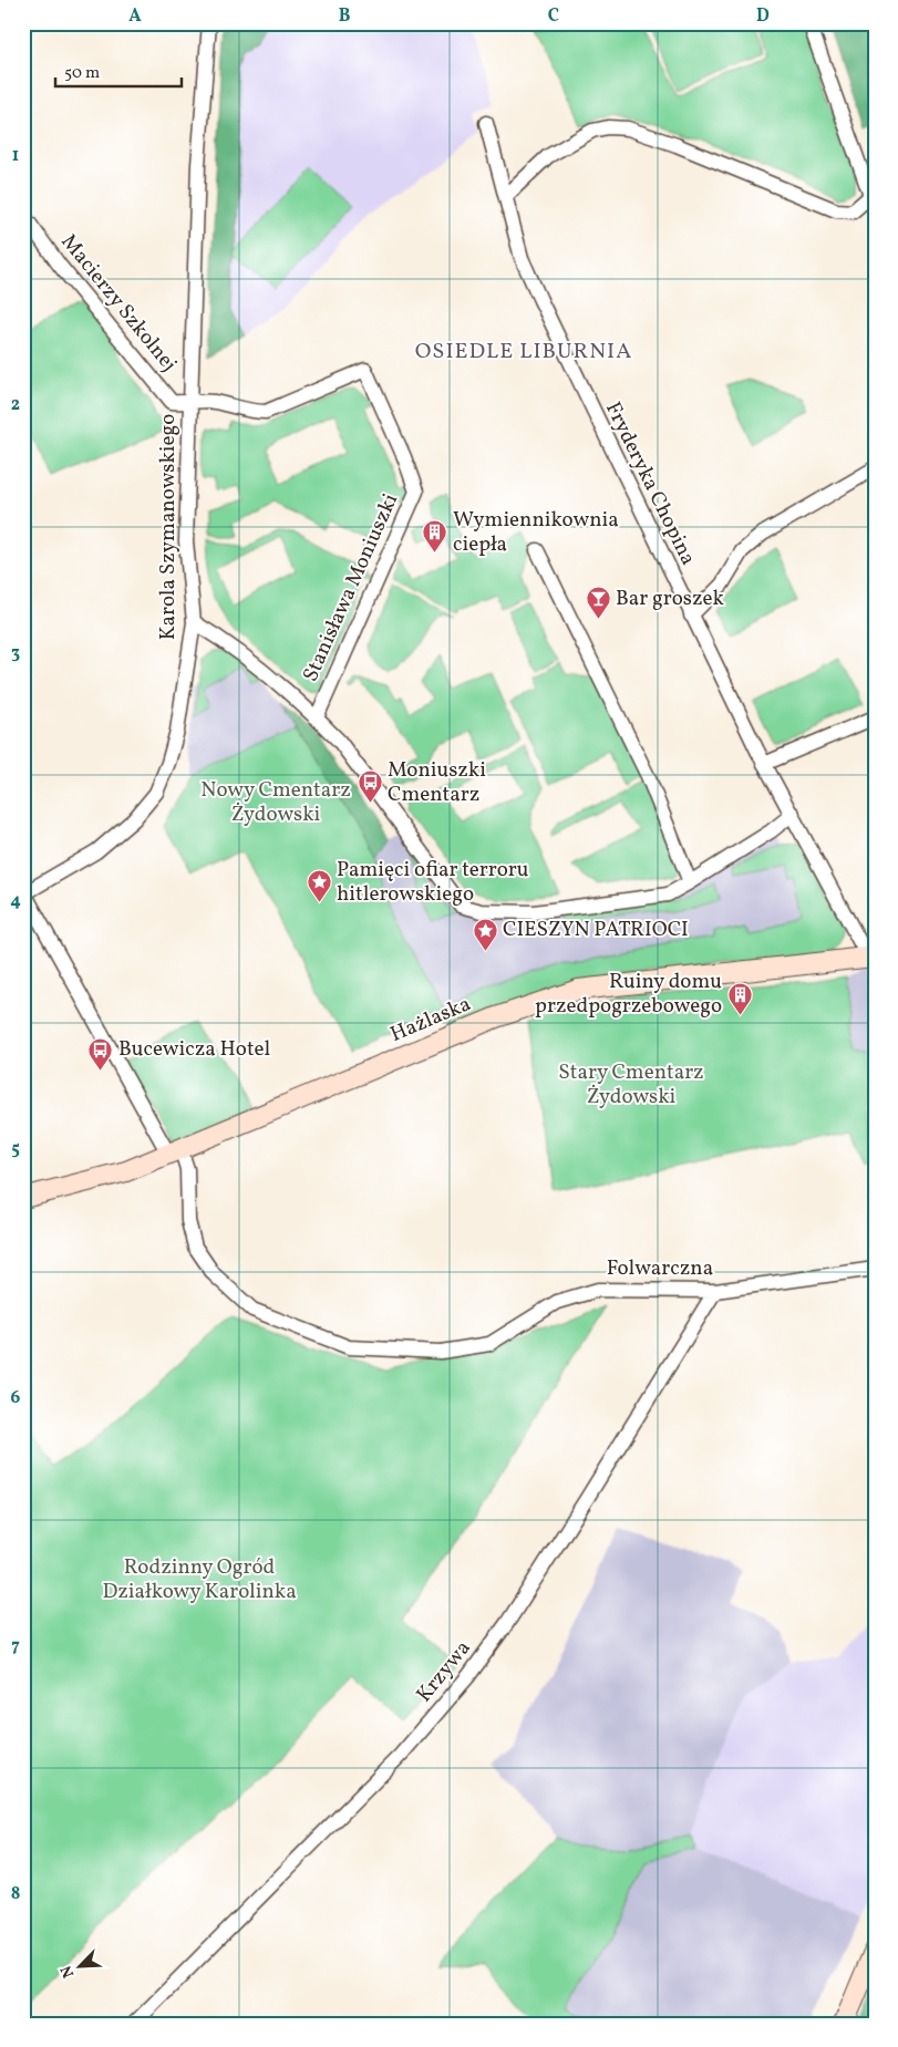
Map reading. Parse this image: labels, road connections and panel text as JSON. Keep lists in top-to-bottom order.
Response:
{
  "streets": {
    "street": [
      "Macierzy Szkolnej",
      "Fryderyka Chopina",
      "Karola Szymanowskiego",
      "Stanisława Moniuszki",
      "Hażlaska",
      "Folwarczna",
      "Krzywa"
    ]
  },
  "crossings": [
    ["Macierzy Szkolnej", "Karola Szymanowskiego"],
    ["Macierzy Szkolnej", "Stanisława Moniuszki"],
    ["Fryderyka Chopina", "Stanisława Moniuszki"],
    ["Fryderyka Chopina", "Hażlaska"],
    ["Karola Szymanowskiego", "Stanisława Moniuszki"],
    ["Karola Szymanowskiego", "Folwarczna"],
    ["Hażlaska", "Folwarczna"],
    ["Folwarczna", "Krzywa"]
  ],
  "districts": ["OSIEDLE LIBURNIA"],
  "parks": ["Nowy Cmentarz Żydowski", "Stary Cmentarz Żydowski", "Rodzinny Ogród Działkowy Karolinka"],
  "places": {
    "building": ["Wymiennikownia ciepła", "Ruiny domu przedpogrzebowego"],
    "bar": ["Bar groszek"],
    "bus stop": ["Moniuszki Cmentarz", "Bucewicza Hotel"],
    "place": ["Pamięci ofiar terroru hitlerowskiego", "CIESZYN PATRIOCI"]
  },
  "scale_bar": "50 m",
  "north": "bottom left",
  "grid": {
    "columns": [
      "A",
      "B",
      "C",
      "D"
    ],
    "rows": [
      "1",
      "2",
      "3",
      "4",
      "5",
      "6",
      "7",
      "8"
    ]
  }
}
